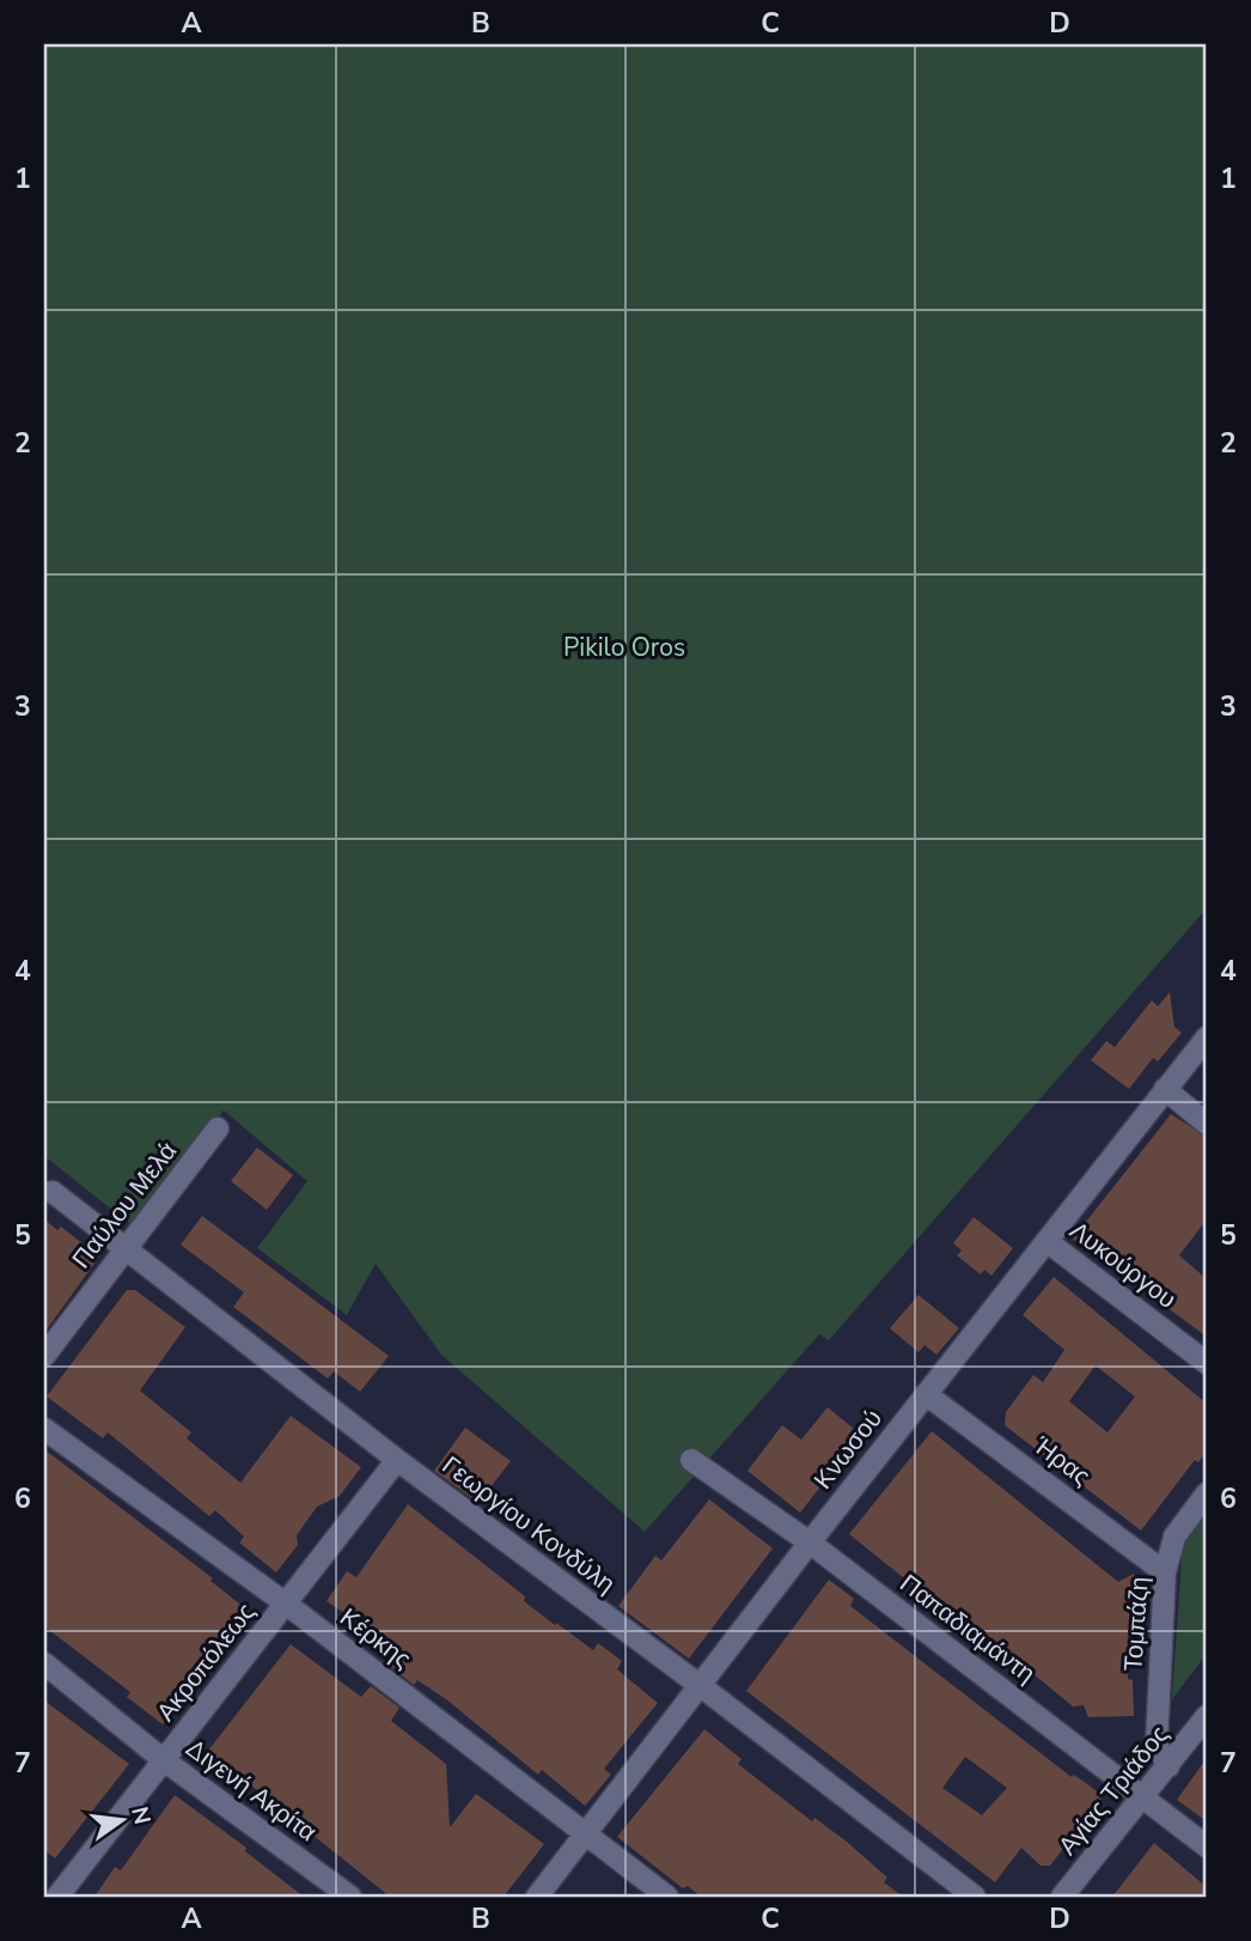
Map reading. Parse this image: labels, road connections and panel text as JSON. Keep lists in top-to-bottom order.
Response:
{
  "streets": {
    "street": [
      "Παύλου Μελά",
      "Λυκούργου",
      "Κνωσού",
      "Ήρας",
      "Γεωργίου Κονδύλη",
      "Τομπάζη",
      "Παπαδιαμάντη",
      "Κέρκης",
      "Ακροπόλεως",
      "Διγενή Ακρίτα",
      "Αγίας Τριάδος"
    ]
  },
  "crossings": [
    ["Παύλου Μελά", "Γεωργίου Κονδύλη"],
    ["Λυκούργου", "Κνωσού"],
    ["Κνωσού", "Ήρας"],
    ["Κνωσού", "Γεωργίου Κονδύλη"],
    ["Κνωσού", "Παπαδιαμάντη"],
    ["Κνωσού", "Κέρκης"],
    ["Ήρας", "Τομπάζη"],
    ["Γεωργίου Κονδύλη", "Ακροπόλεως"],
    ["Τομπάζη", "Αγίας Τριάδος"],
    ["Παπαδιαμάντη", "Αγίας Τριάδος"],
    ["Κέρκης", "Ακροπόλεως"],
    ["Ακροπόλεως", "Διγενή Ακρίτα"]
  ],
  "parks": ["Pikilo Oros"],
  "north": "right",
  "grid": {
    "columns": [
      "A",
      "B",
      "C",
      "D"
    ],
    "rows": [
      "1",
      "2",
      "3",
      "4",
      "5",
      "6",
      "7"
    ]
  }
}
